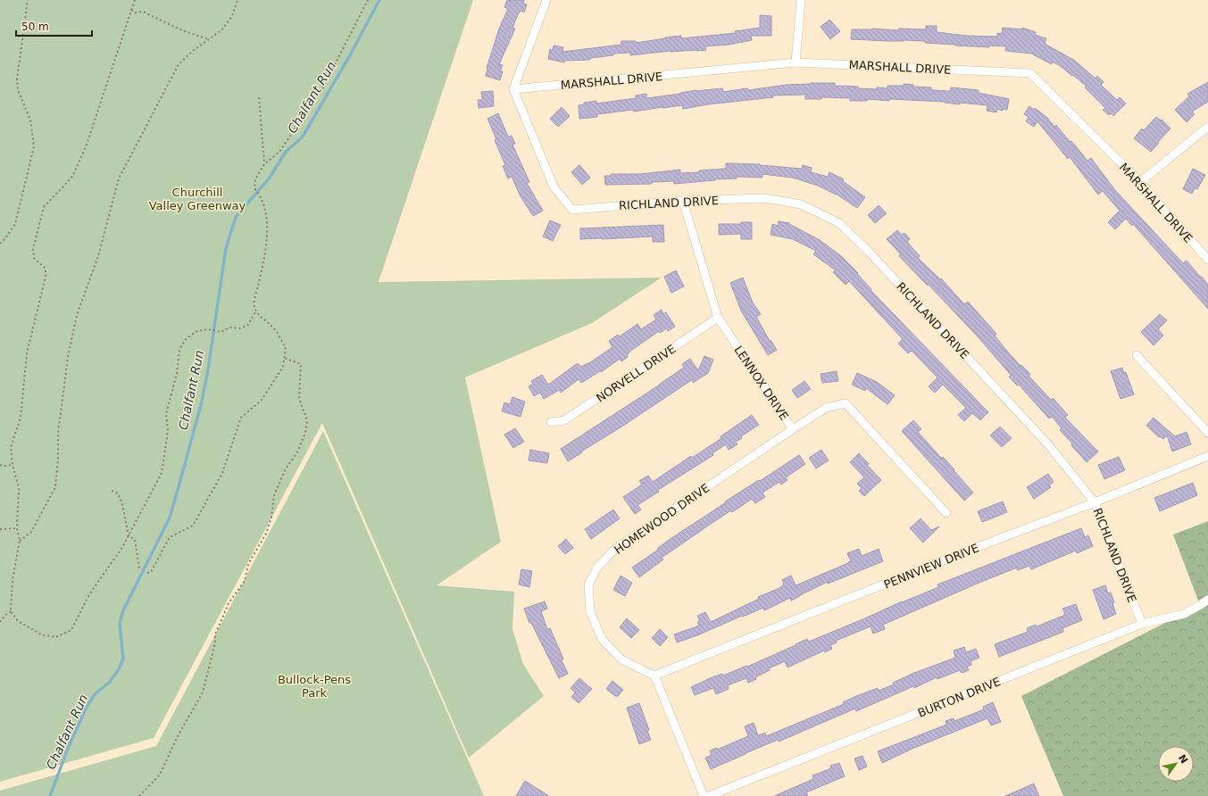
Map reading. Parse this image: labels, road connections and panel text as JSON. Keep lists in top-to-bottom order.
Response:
{
  "streets": {
    "street": [
      "MARSHALL DRIVE",
      "RICHLAND DRIVE",
      "NORVELL DRIVE",
      "LENNOX DRIVE",
      "HOMEWOOD DRIVE",
      "PENNVIEW DRIVE",
      "BURTON DRIVE"
    ]
  },
  "crossings": [
    ["MARSHALL DRIVE", "RICHLAND DRIVE"],
    ["RICHLAND DRIVE", "LENNOX DRIVE"],
    ["RICHLAND DRIVE", "PENNVIEW DRIVE"],
    ["RICHLAND DRIVE", "BURTON DRIVE"],
    ["NORVELL DRIVE", "LENNOX DRIVE"],
    ["LENNOX DRIVE", "HOMEWOOD DRIVE"],
    ["HOMEWOOD DRIVE", "PENNVIEW DRIVE"]
  ],
  "water": ["Chalfant Run"],
  "parks": ["Churchill Valley Greenway", "Bullock-Pens Park"],
  "scale_bar": "50 m",
  "north": "top right"
}
